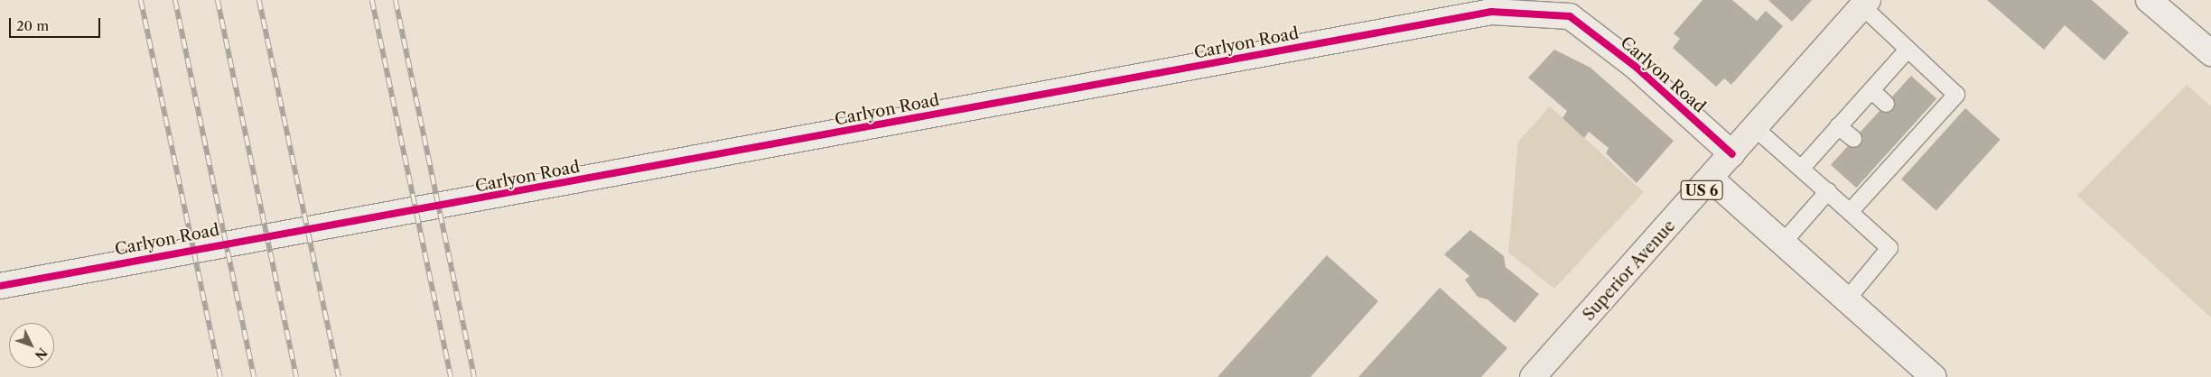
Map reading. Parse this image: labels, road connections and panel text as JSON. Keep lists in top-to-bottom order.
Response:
{
  "streets": {
    "main road": ["US 6", "Superior Avenue"],
    "street": ["Carlyon Road"]
  },
  "crossings": [
    ["Carlyon Road", "Superior Avenue"]
  ],
  "scale_bar": "20 m",
  "north": "bottom right"
}
